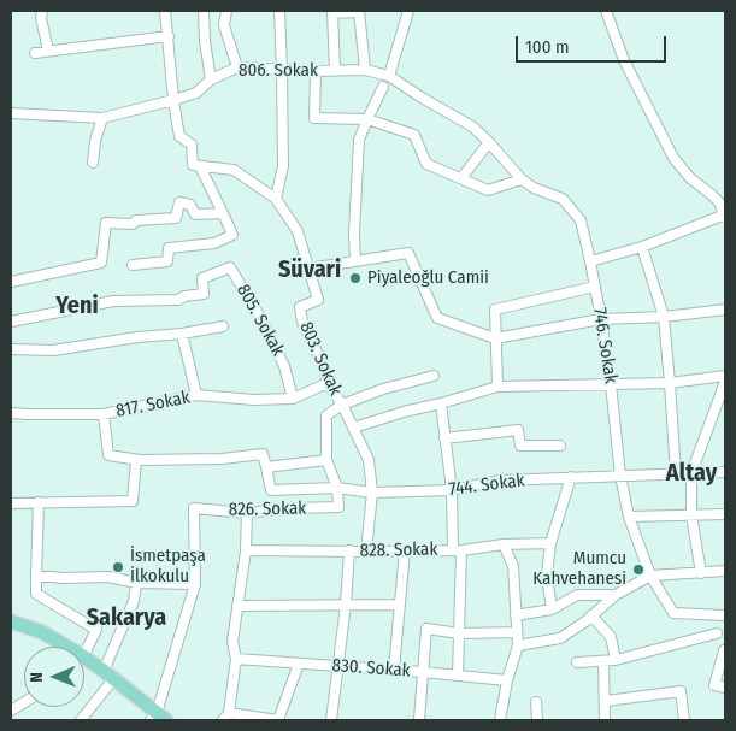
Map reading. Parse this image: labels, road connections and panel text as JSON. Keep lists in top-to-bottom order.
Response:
{
  "streets": {
    "street": [
      "806. Sokak",
      "805. Sokak",
      "746. Sokak",
      "803. Sokak",
      "817. Sokak",
      "744. Sokak",
      "826. Sokak",
      "828. Sokak",
      "830. Sokak"
    ]
  },
  "crossings": [
    ["806. Sokak", "746. Sokak"],
    ["805. Sokak", "817. Sokak"],
    ["746. Sokak", "744. Sokak"],
    ["803. Sokak", "817. Sokak"],
    ["803. Sokak", "744. Sokak"],
    ["803. Sokak", "828. Sokak"],
    ["744. Sokak", "826. Sokak"]
  ],
  "districts": [
    "Süvari",
    "Yeni",
    "Altay",
    "Sakarya"
  ],
  "places": ["Piyaleoğlu Camii", "İsmetpaşa İlkokulu", "Mumcu Kahvehanesi"],
  "scale_bar": "100 m",
  "north": "left"
}
